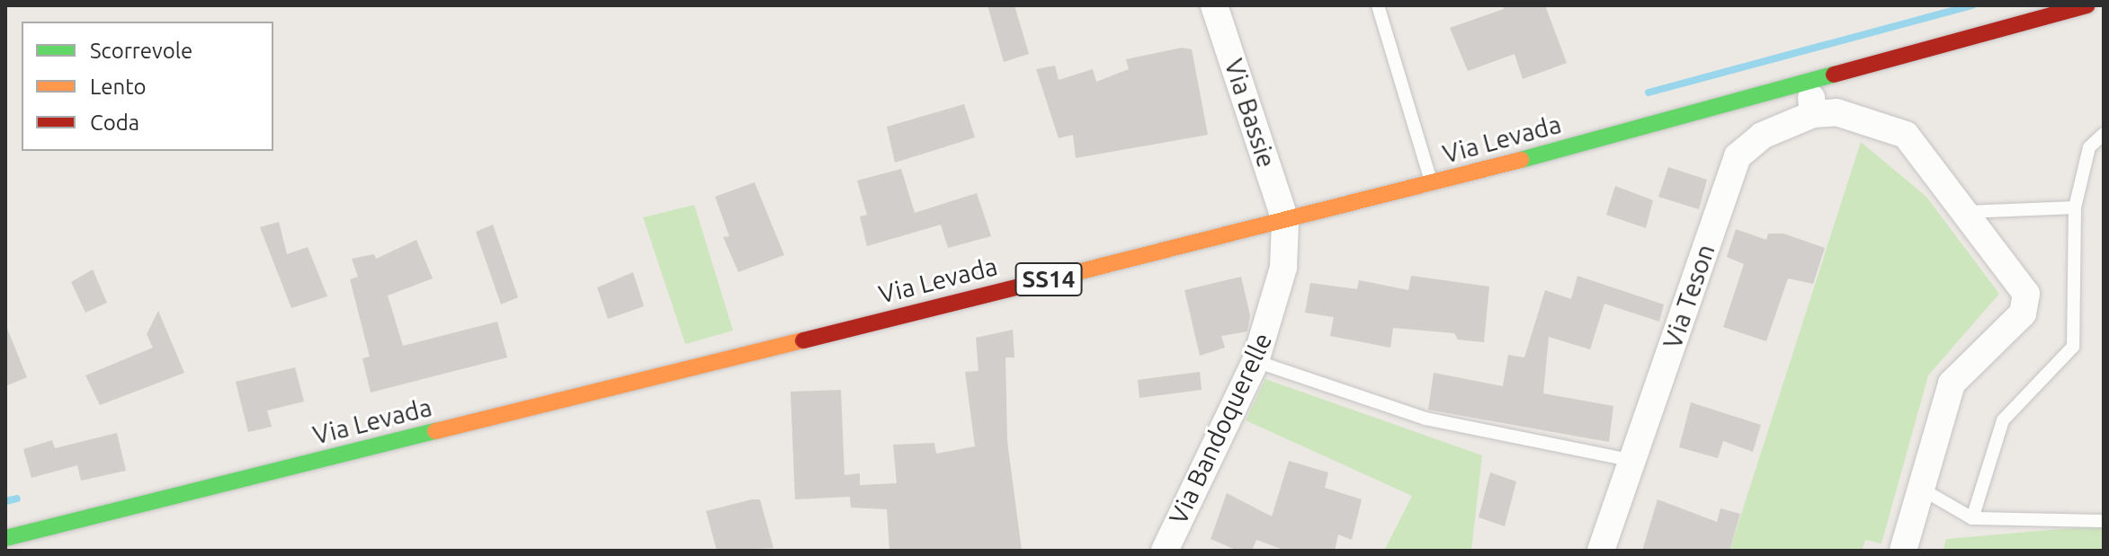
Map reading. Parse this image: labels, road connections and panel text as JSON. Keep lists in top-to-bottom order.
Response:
{
  "streets": {
    "main road": ["Via Levada", "SS14"],
    "street": ["Via Bassie", "Via Teson", "Via Bandoquerelle"]
  },
  "crossings": [
    ["Via Bassie", "Via Levada"],
    ["Via Bassie", "Via Bandoquerelle"],
    ["Via Levada", "Via Bandoquerelle"]
  ],
  "legend": ["Scorrevole", "Lento", "Coda"]
}
